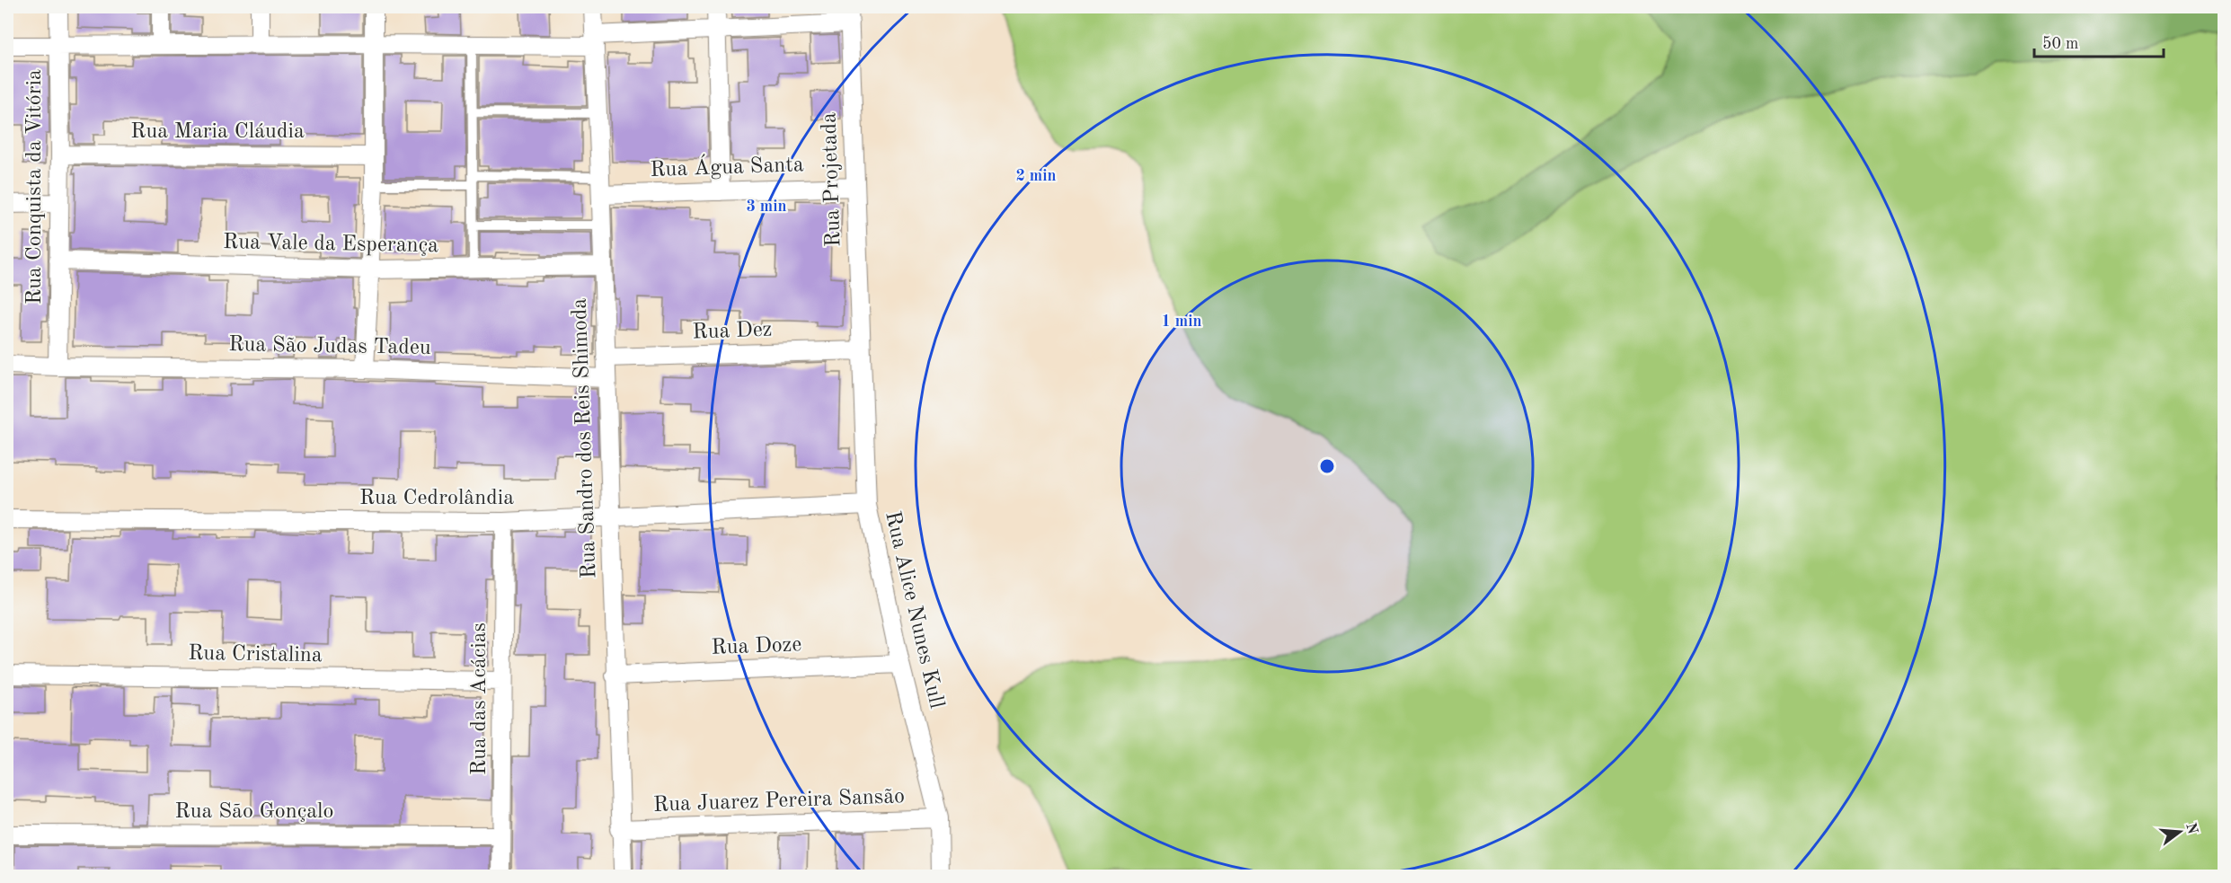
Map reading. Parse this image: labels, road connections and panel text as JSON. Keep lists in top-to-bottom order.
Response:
{
  "streets": {
    "street": [
      "Rua Maria Cláudia",
      "Rua Água Santa",
      "Rua Projetada",
      "Rua Conquista da Vitória",
      "Rua Vale da Esperança",
      "Rua Dez",
      "Rua São Judas Tadeu",
      "Rua Sandro dos Reis Shimoda",
      "Rua Cedrolândia",
      "Rua Alice Nunes Kull",
      "Rua Doze",
      "Rua Cristalina",
      "Rua das Acácias",
      "Rua Juarez Pereira Sansão",
      "Rua São Gonçalo"
    ]
  },
  "crossings": [
    ["Rua Maria Cláudia", "Rua Conquista da Vitória"],
    ["Rua Água Santa", "Rua Projetada"],
    ["Rua Água Santa", "Rua Sandro dos Reis Shimoda"],
    ["Rua Projetada", "Rua Dez"],
    ["Rua Projetada", "Rua Alice Nunes Kull"],
    ["Rua Conquista da Vitória", "Rua Vale da Esperança"],
    ["Rua Conquista da Vitória", "Rua São Judas Tadeu"],
    ["Rua Vale da Esperança", "Rua Sandro dos Reis Shimoda"],
    ["Rua Dez", "Rua Sandro dos Reis Shimoda"],
    ["Rua Dez", "Rua Alice Nunes Kull"],
    ["Rua São Judas Tadeu", "Rua Sandro dos Reis Shimoda"],
    ["Rua Sandro dos Reis Shimoda", "Rua Cedrolândia"],
    ["Rua Sandro dos Reis Shimoda", "Rua Doze"],
    ["Rua Sandro dos Reis Shimoda", "Rua Juarez Pereira Sansão"],
    ["Rua Cedrolândia", "Rua Alice Nunes Kull"],
    ["Rua Cedrolândia", "Rua das Acácias"],
    ["Rua Alice Nunes Kull", "Rua Doze"],
    ["Rua Alice Nunes Kull", "Rua Juarez Pereira Sansão"],
    ["Rua Cristalina", "Rua das Acácias"],
    ["Rua das Acácias", "Rua São Gonçalo"]
  ],
  "scale_bar": "50 m",
  "north": "right",
  "rings": ["2 min", "3 min", "1 min"]
}
